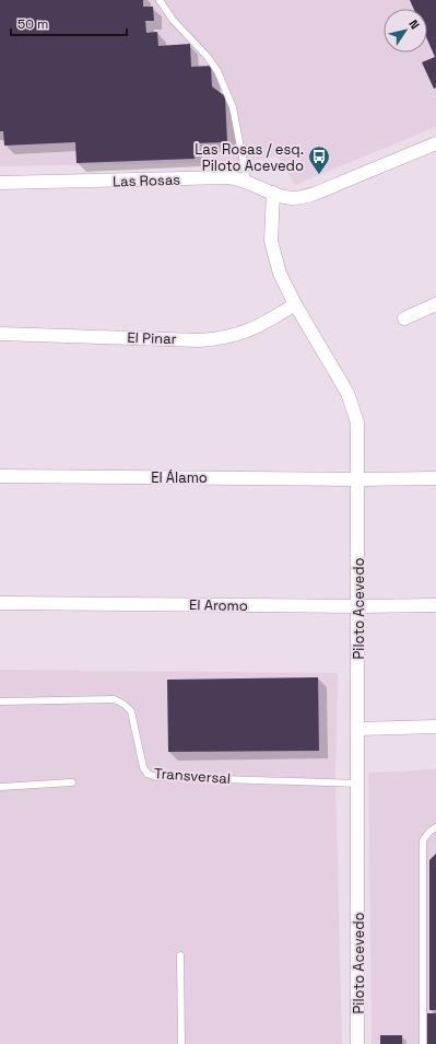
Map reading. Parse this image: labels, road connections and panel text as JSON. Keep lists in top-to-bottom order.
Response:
{
  "streets": {
    "street": [
      "Las Rosas",
      "El Pinar",
      "El Álamo",
      "El Aromo",
      "Piloto Acevedo"
    ],
    "lane": ["Transversal"]
  },
  "crossings": [
    ["Las Rosas", "Piloto Acevedo"],
    ["El Pinar", "Piloto Acevedo"],
    ["El Álamo", "Piloto Acevedo"],
    ["El Aromo", "Piloto Acevedo"],
    ["Piloto Acevedo", "Transversal"]
  ],
  "places": {
    "bus stop": ["Las Rosas / esq. Piloto Acevedo"]
  },
  "scale_bar": "50 m",
  "north": "top right"
}
